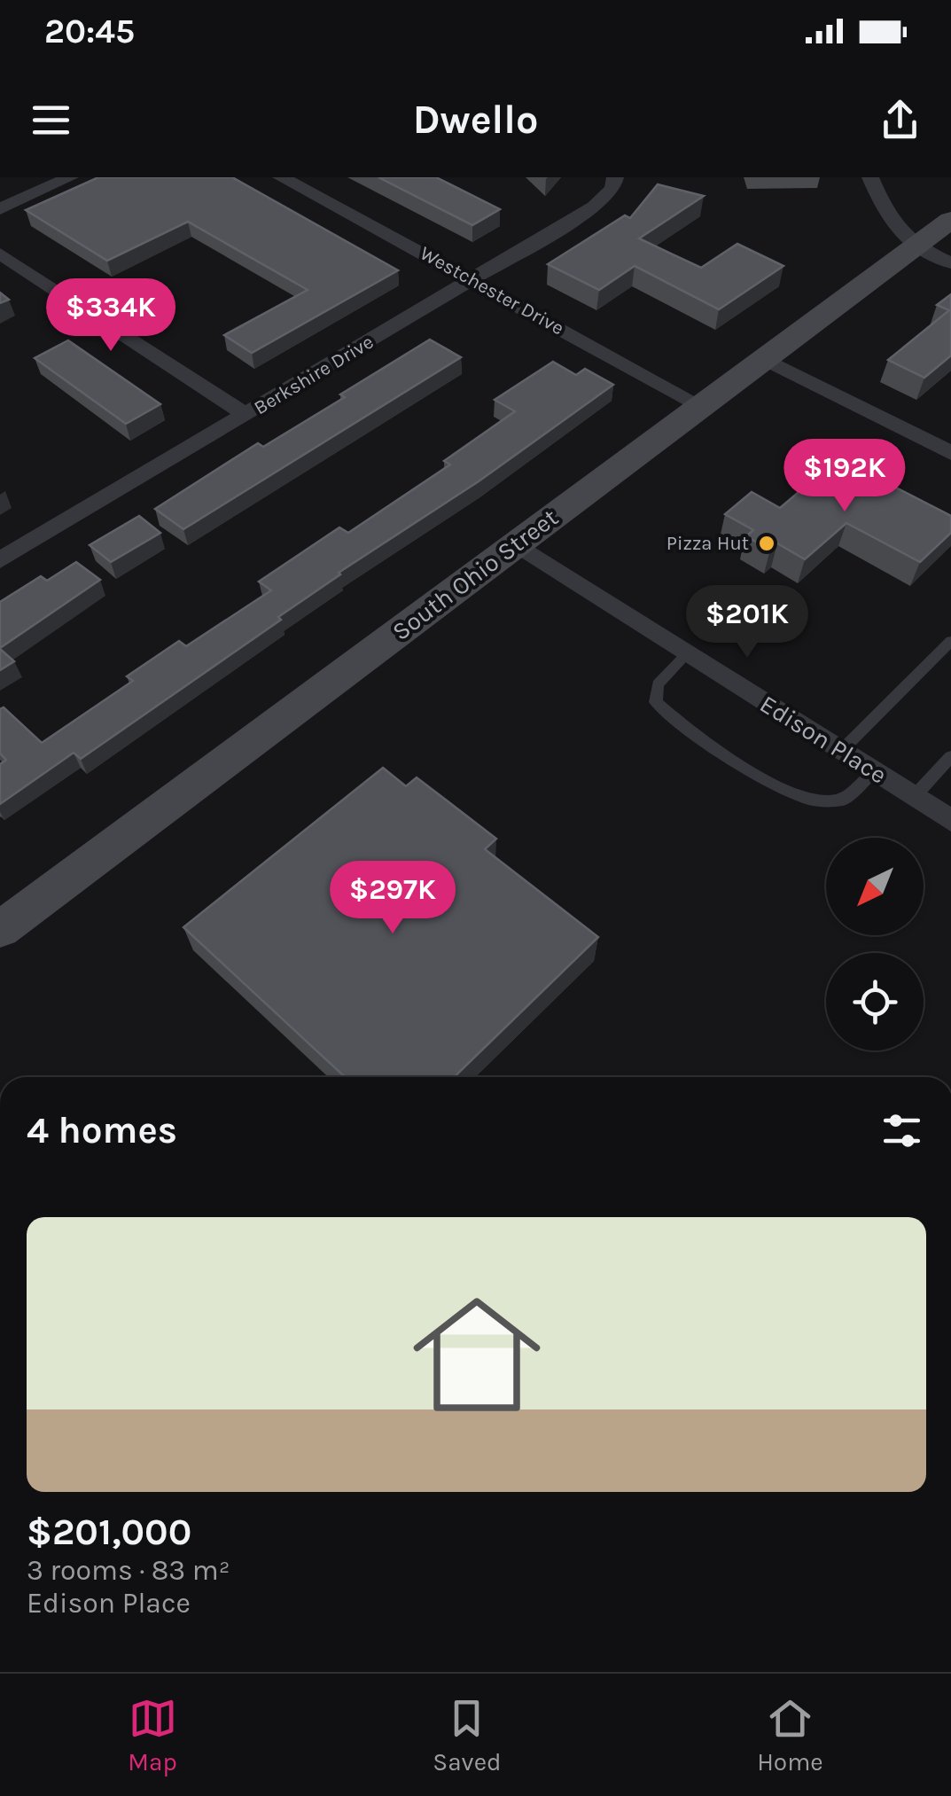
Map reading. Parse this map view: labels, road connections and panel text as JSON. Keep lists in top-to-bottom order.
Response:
{
  "streets": {
    "main road": ["South Ohio Street"],
    "street": ["Westchester Drive", "Berkshire Drive", "Edison Place"]
  },
  "crossings": [
    ["Westchester Drive", "Berkshire Drive"],
    ["Westchester Drive", "South Ohio Street"],
    ["South Ohio Street", "Edison Place"]
  ],
  "places": ["Pizza Hut"],
  "north": "bottom left",
  "page": {
    "status": "20:45",
    "header": "Dwello",
    "price": [
      "$334K",
      "$192K",
      "$201K",
      "$297K"
    ],
    "heading": "4 homes",
    "list": [
      {
        "name": "$201,000",
        "note": "3 rooms · 83 m² · Edison Place"
      }
    ],
    "tabs": ["Map", "Saved", "Home"]
  }
}
